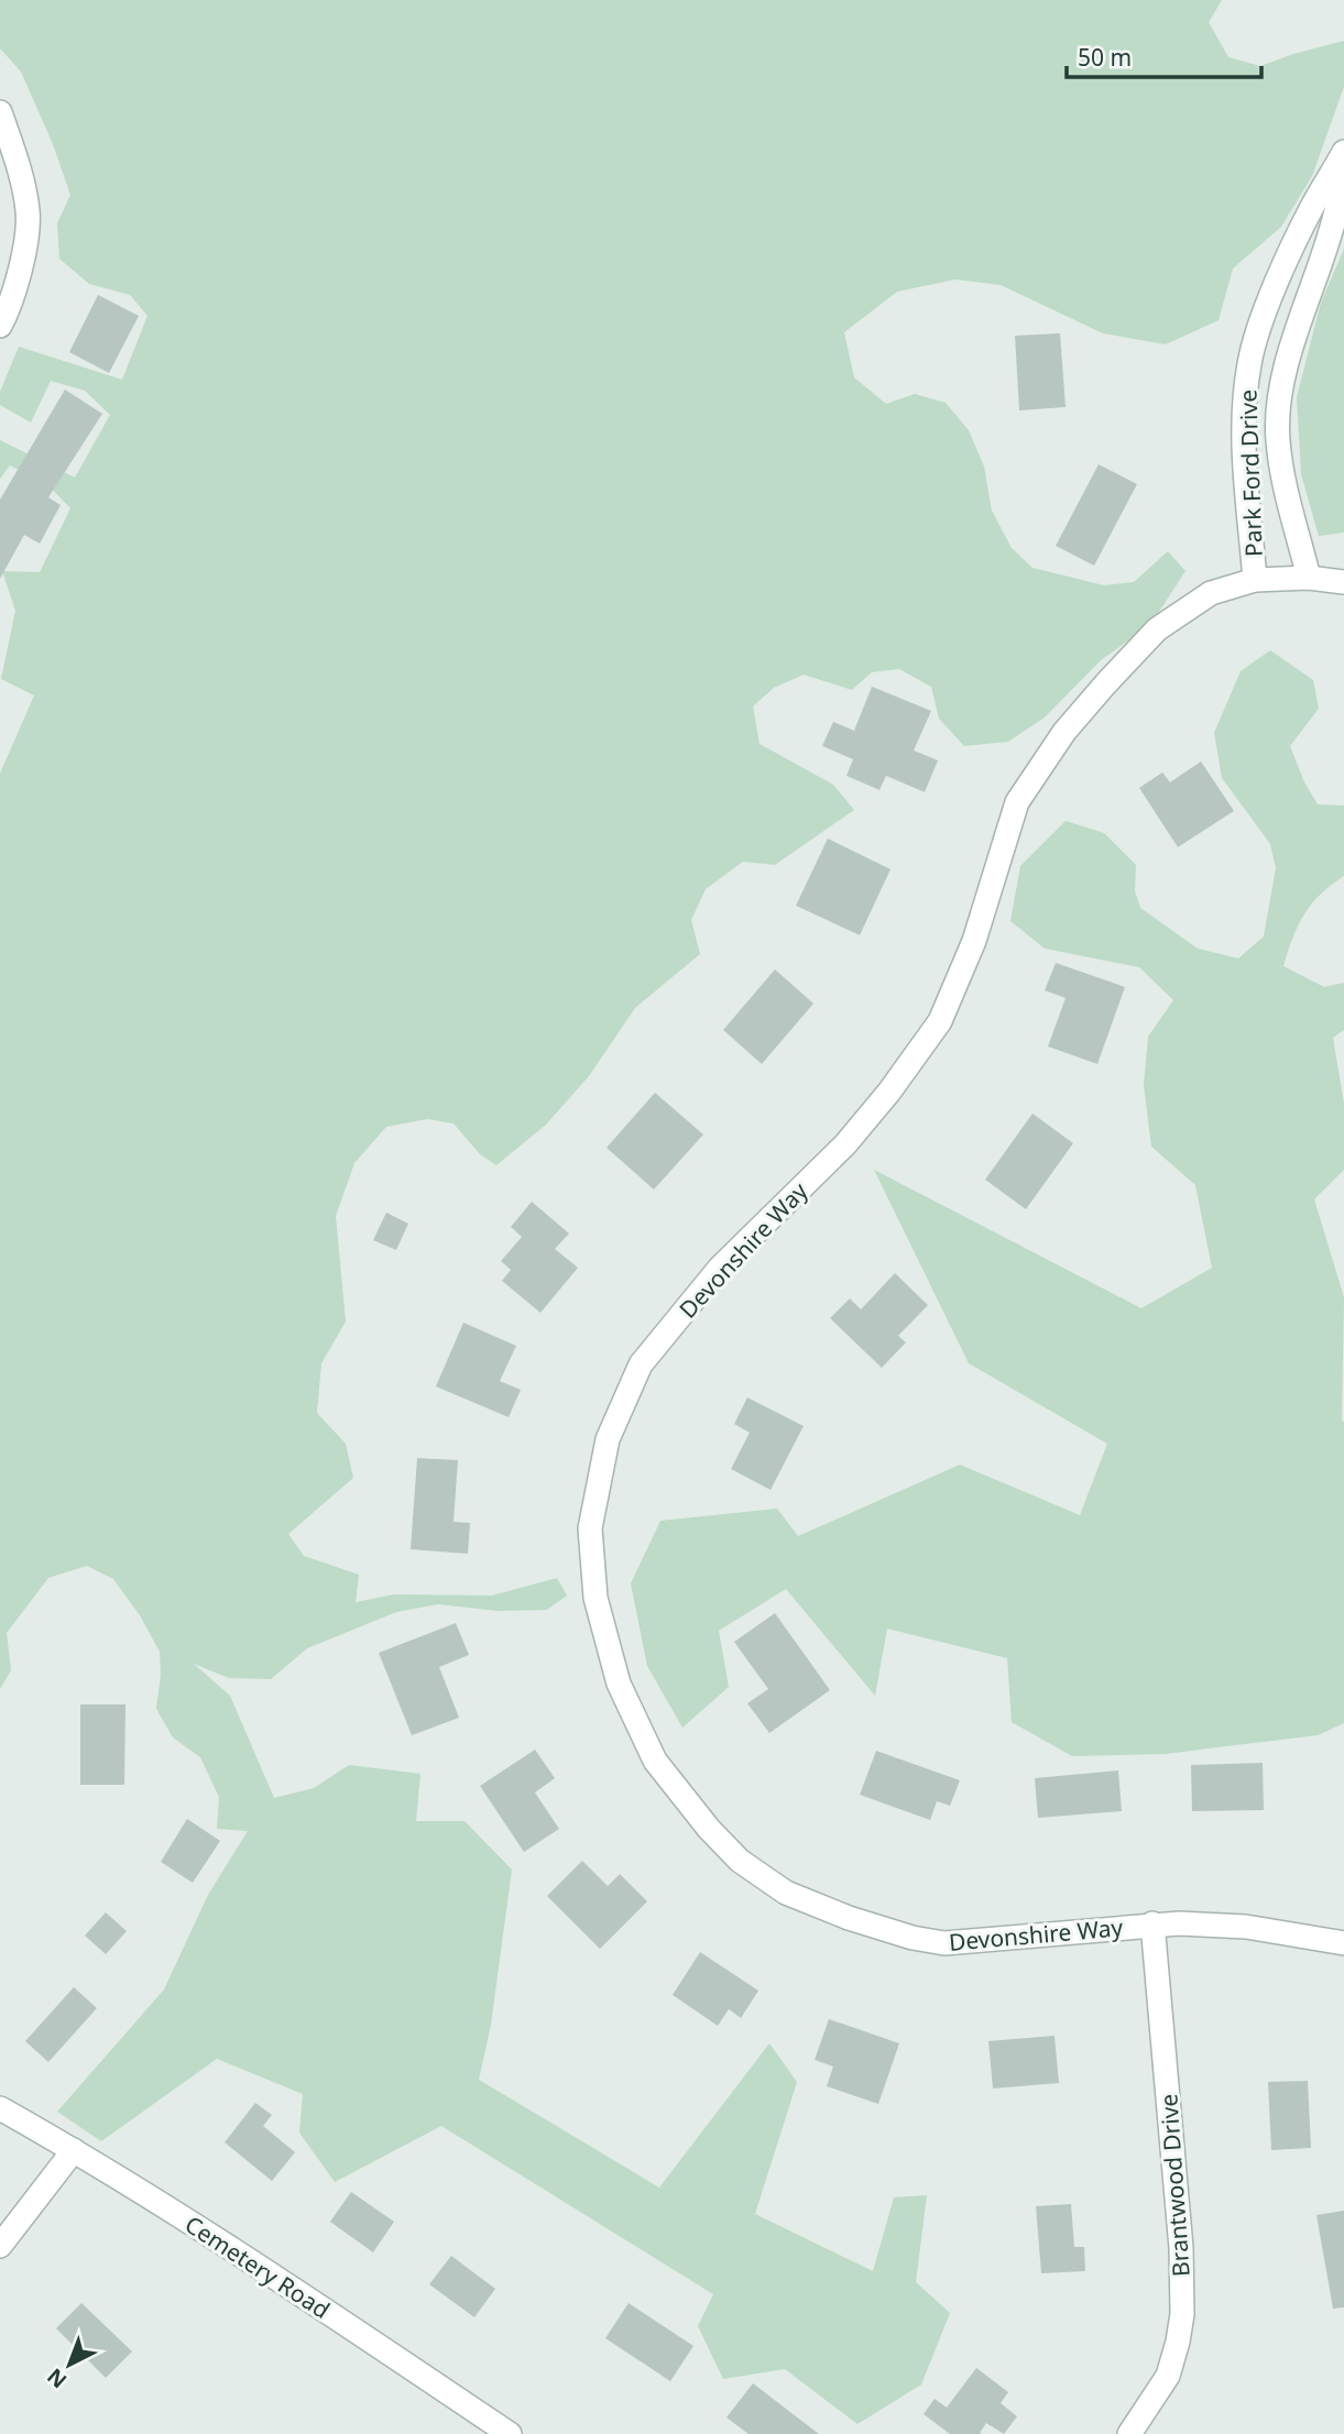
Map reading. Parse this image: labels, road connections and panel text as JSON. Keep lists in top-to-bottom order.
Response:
{
  "streets": {
    "street": [
      "Park Ford Drive",
      "Devonshire Way",
      "Brantwood Drive",
      "Cemetery Road"
    ]
  },
  "crossings": [
    ["Park Ford Drive", "Devonshire Way"],
    ["Devonshire Way", "Brantwood Drive"]
  ],
  "scale_bar": "50 m",
  "north": "bottom left"
}
